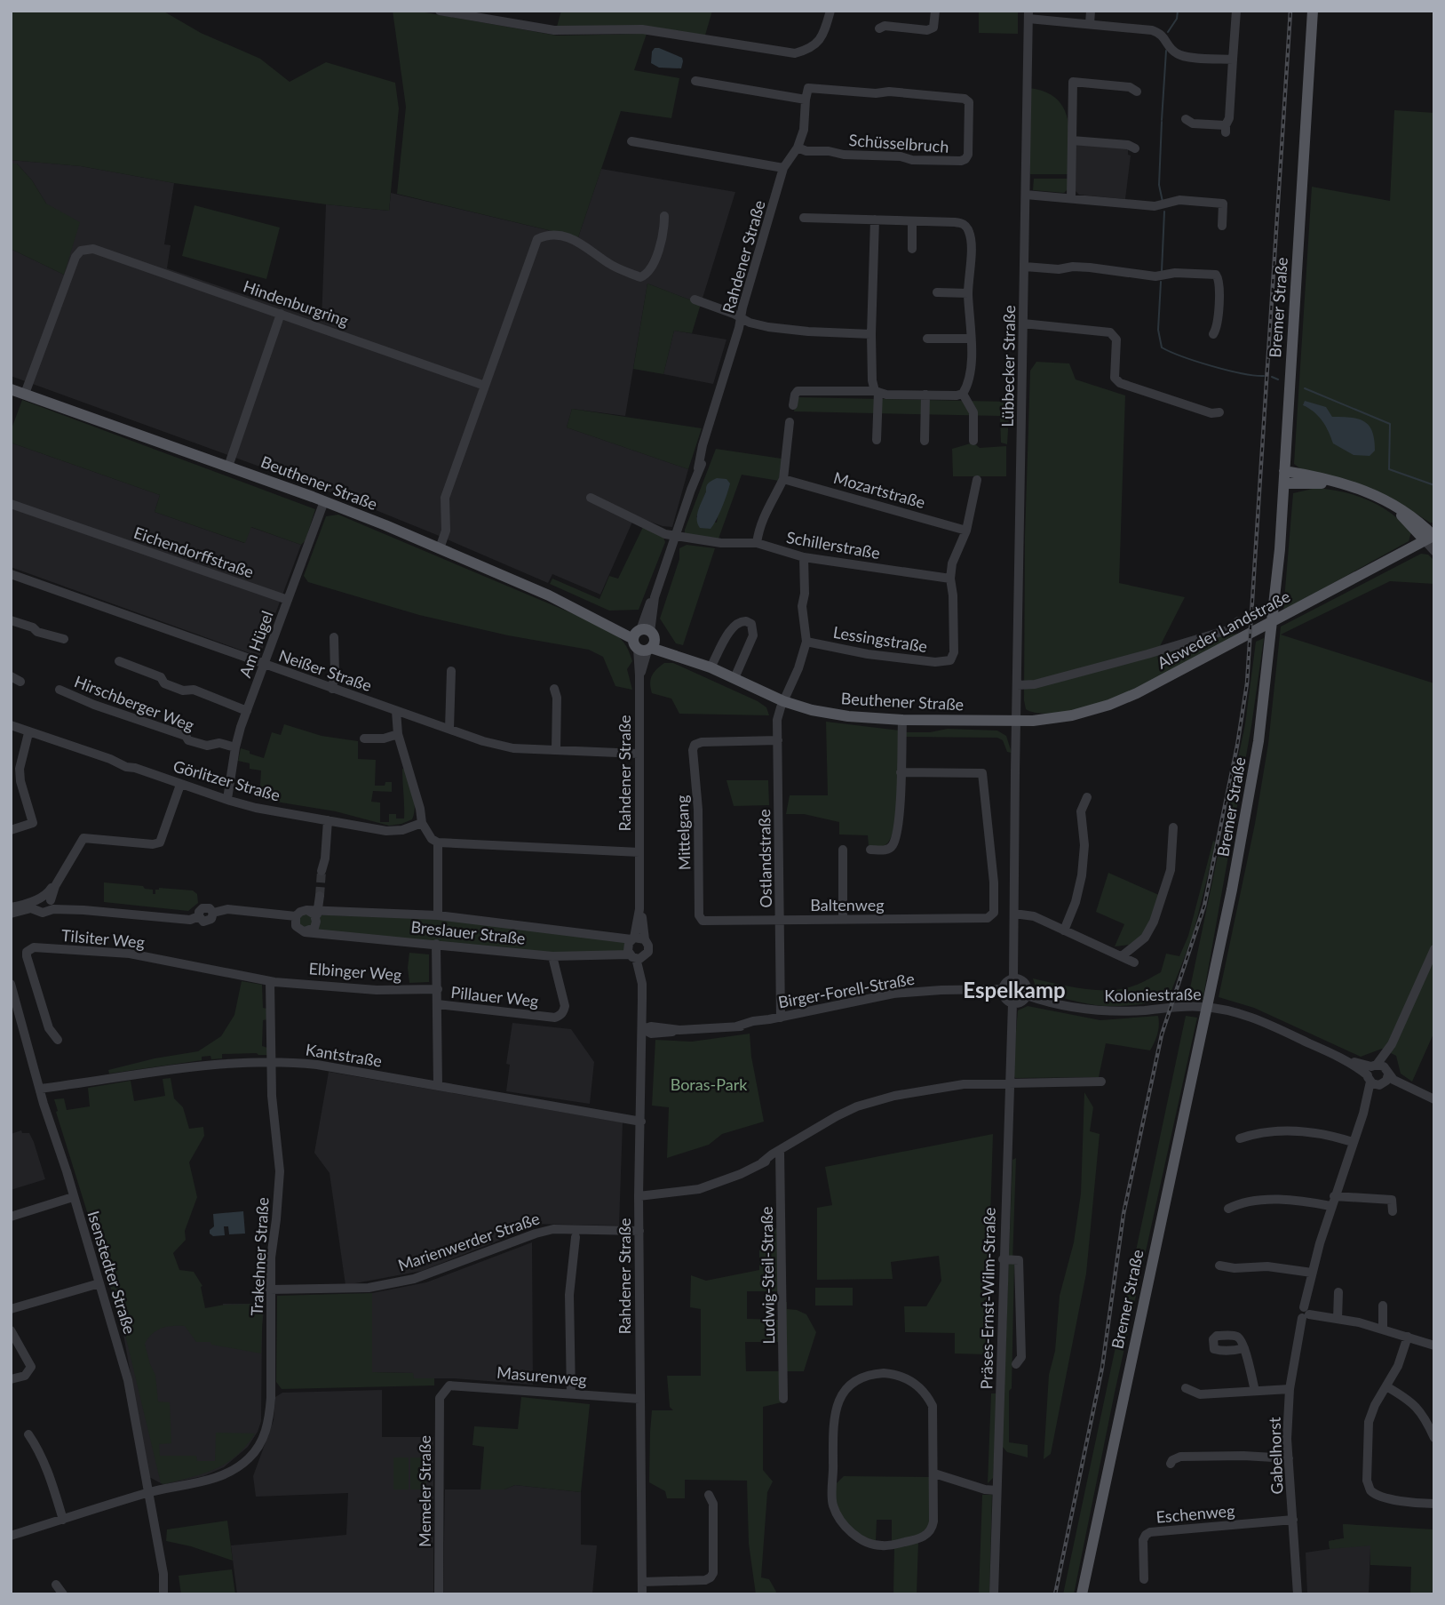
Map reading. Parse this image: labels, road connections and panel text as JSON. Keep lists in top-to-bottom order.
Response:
{
  "streets": {
    "main road": ["Bremer Straße", "Beuthener Straße", "Alsweder Landstraße"],
    "street": [
      "Schüsselbruch",
      "Rahdener Straße",
      "Hindenburgring",
      "Lübbecker Straße",
      "Mozartstraße",
      "Schillerstraße",
      "Eichendorffstraße",
      "Lessingstraße",
      "Am Hügel",
      "Neißer Straße",
      "Hirschberger Weg",
      "Görlitzer Straße",
      "Mittelgang",
      "Ostlandstraße",
      "Baltenweg",
      "Breslauer Straße",
      "Tilsiter Weg",
      "Elbinger Weg",
      "Birger-Forell-Straße",
      "Koloniestraße",
      "Pillauer Weg",
      "Kantstraße",
      "Marienwerder Straße",
      "Trakehner Straße",
      "Isenstedter Straße",
      "Ludwig-Steil-Straße",
      "Präses-Ernst-Wilm-Straße",
      "Masurenweg",
      "Gabelhorst",
      "Memeler Straße",
      "Eschenweg"
    ]
  },
  "crossings": [
    ["Schüsselbruch", "Rahdener Straße"],
    ["Rahdener Straße", "Beuthener Straße"],
    ["Rahdener Straße", "Schillerstraße"],
    ["Rahdener Straße", "Neißer Straße"],
    ["Rahdener Straße", "Breslauer Straße"],
    ["Rahdener Straße", "Birger-Forell-Straße"],
    ["Rahdener Straße", "Kantstraße"],
    ["Rahdener Straße", "Marienwerder Straße"],
    ["Rahdener Straße", "Masurenweg"],
    ["Hindenburgring", "Beuthener Straße"],
    ["Lübbecker Straße", "Beuthener Straße"],
    ["Lübbecker Straße", "Alsweder Landstraße"],
    ["Beuthener Straße", "Alsweder Landstraße"],
    ["Beuthener Straße", "Am Hügel"],
    ["Beuthener Straße", "Ostlandstraße"],
    ["Mozartstraße", "Lessingstraße"],
    ["Schillerstraße", "Lessingstraße"],
    ["Eichendorffstraße", "Am Hügel"],
    ["Lessingstraße", "Ostlandstraße"],
    ["Am Hügel", "Neißer Straße"],
    ["Am Hügel", "Hirschberger Weg"],
    ["Am Hügel", "Görlitzer Straße"],
    ["Mittelgang", "Ostlandstraße"],
    ["Mittelgang", "Baltenweg"],
    ["Ostlandstraße", "Baltenweg"],
    ["Ostlandstraße", "Birger-Forell-Straße"],
    ["Breslauer Straße", "Pillauer Weg"],
    ["Tilsiter Weg", "Elbinger Weg"],
    ["Tilsiter Weg", "Trakehner Straße"],
    ["Elbinger Weg", "Trakehner Straße"],
    ["Birger-Forell-Straße", "Koloniestraße"],
    ["Birger-Forell-Straße", "Präses-Ernst-Wilm-Straße"],
    ["Koloniestraße", "Präses-Ernst-Wilm-Straße"],
    ["Koloniestraße", "Gabelhorst"],
    ["Kantstraße", "Trakehner Straße"],
    ["Kantstraße", "Isenstedter Straße"],
    ["Marienwerder Straße", "Trakehner Straße"],
    ["Trakehner Straße", "Isenstedter Straße"],
    ["Masurenweg", "Memeler Straße"],
    ["Gabelhorst", "Eschenweg"]
  ],
  "districts": ["Espelkamp"],
  "parks": ["Boras-Park"]
}
